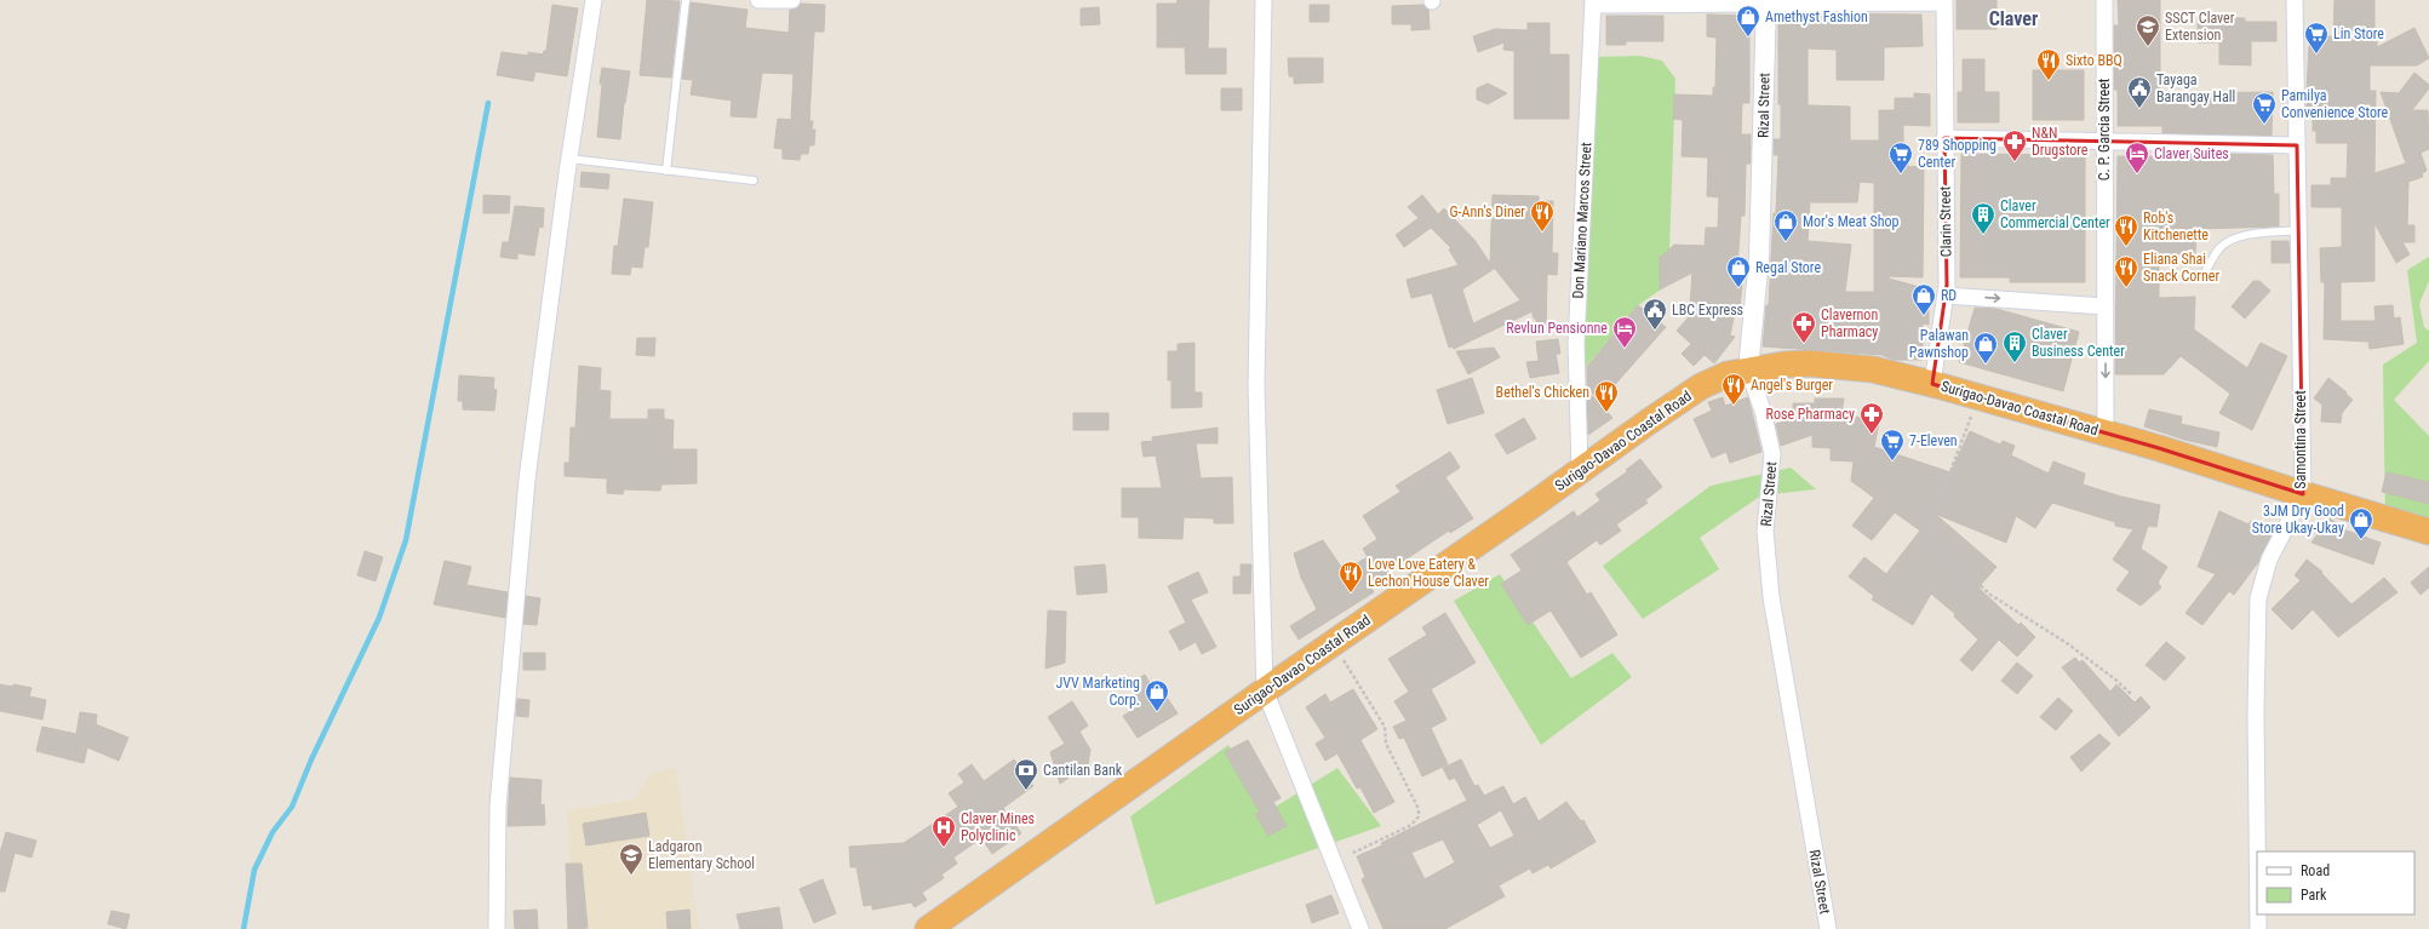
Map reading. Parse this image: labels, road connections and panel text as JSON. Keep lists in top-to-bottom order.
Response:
{
  "streets": {
    "highway": ["Surigao-Davao Coastal Road"],
    "street": [
      "Rizal Street",
      "C. P. Garcia Street",
      "Don Mariano Marcos Street",
      "Clarin Street",
      "Samontina Street"
    ]
  },
  "crossings": [
    ["Rizal Street", "Surigao-Davao Coastal Road"],
    ["C. P. Garcia Street", "Surigao-Davao Coastal Road"],
    ["Don Mariano Marcos Street", "Surigao-Davao Coastal Road"],
    ["Clarin Street", "Surigao-Davao Coastal Road"],
    ["Surigao-Davao Coastal Road", "Samontina Street"]
  ],
  "districts": ["Claver"],
  "places": {
    "shop": [
      "Amethyst Fashion",
      "Mor's Meat Shop",
      "Regal Store",
      "RD",
      "Palawan Pawnshop",
      "3JM Dry Good Store Ukay-Ukay",
      "JVV Marketing Corp."
    ],
    "school or university": ["SSCT Claver Extension", "Ladgaron Elementary School"],
    "supermarket": [
      "Lin Store",
      "Pamilya Convenience Store",
      "789 Shopping Center",
      "7-Eleven"
    ],
    "restaurant": [
      "Sixto BBQ",
      "G-Ann's Diner",
      "Rob's Kitchenette",
      "Eliana Shai Snack Corner",
      "Angel's Burger",
      "Bethel's Chicken",
      "Love Love Eatery & Lechon House Claver"
    ],
    "public building": ["Tayaga Barangay Hall", "LBC Express"],
    "pharmacy": ["N&N Drugstore", "Clavernon Pharmacy", "Rose Pharmacy"],
    "hotel": ["Claver Suites", "Revlun Pensionne"],
    "building": ["Claver Commercial Center", "Claver Business Center"],
    "bank": ["Cantilan Bank"],
    "hospital": ["Claver Mines Polyclinic"]
  },
  "legend": ["Road", "Park"]
}
